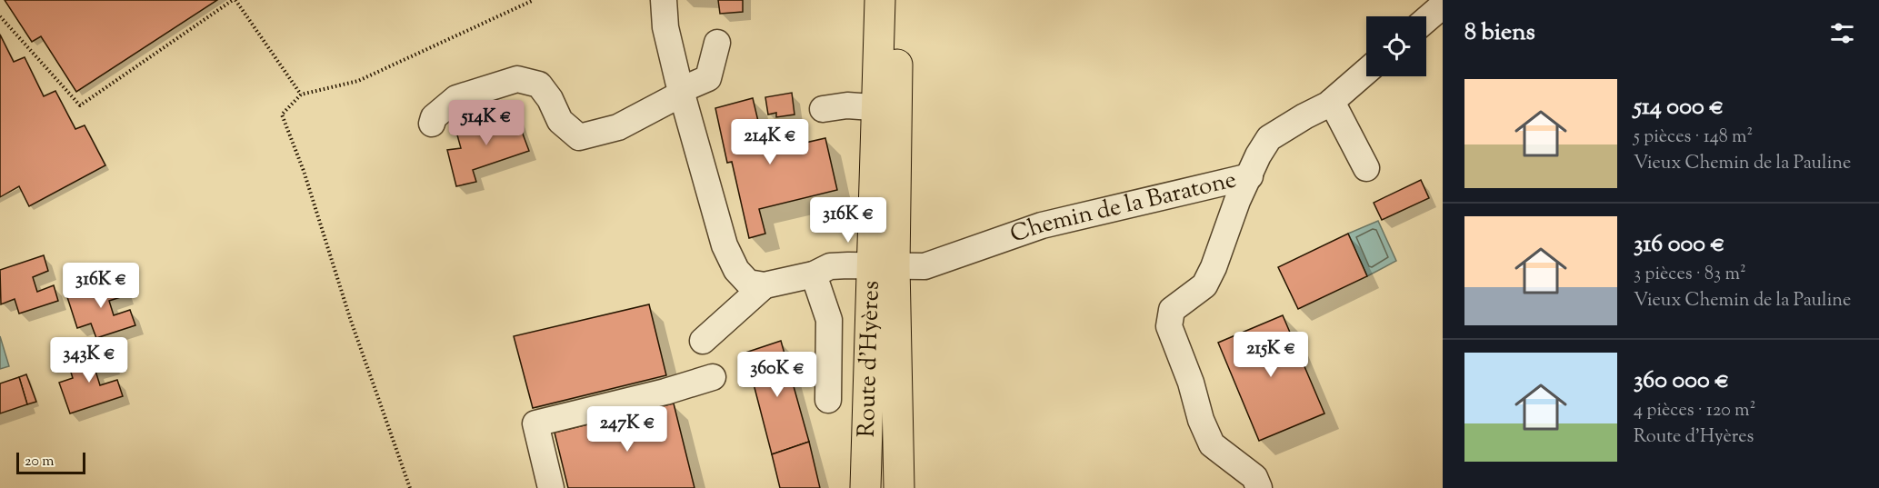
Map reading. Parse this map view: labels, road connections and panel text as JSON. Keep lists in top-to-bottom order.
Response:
{
  "streets": {
    "main road": ["Route d'Hyères"],
    "street": ["Chemin de la Baratone"]
  },
  "crossings": [
    ["Chemin de la Baratone", "Route d'Hyères"]
  ],
  "scale_bar": "20 m",
  "page": {
    "heading": "8 biens",
    "list": [
      {
        "name": "514 000 €",
        "note": "5 pièces · 148 m² · Vieux Chemin de la Pauline"
      },
      {
        "name": "316 000 €",
        "note": "3 pièces · 83 m² · Vieux Chemin de la Pauline"
      },
      {
        "name": "360 000 €",
        "note": "4 pièces · 120 m² · Route d'Hyères"
      }
    ],
    "price": [
      "514K €",
      "214K €",
      "316K €",
      "316K €",
      "215K €",
      "343K €",
      "360K €",
      "247K €"
    ],
    "scale": "20 m"
  }
}
